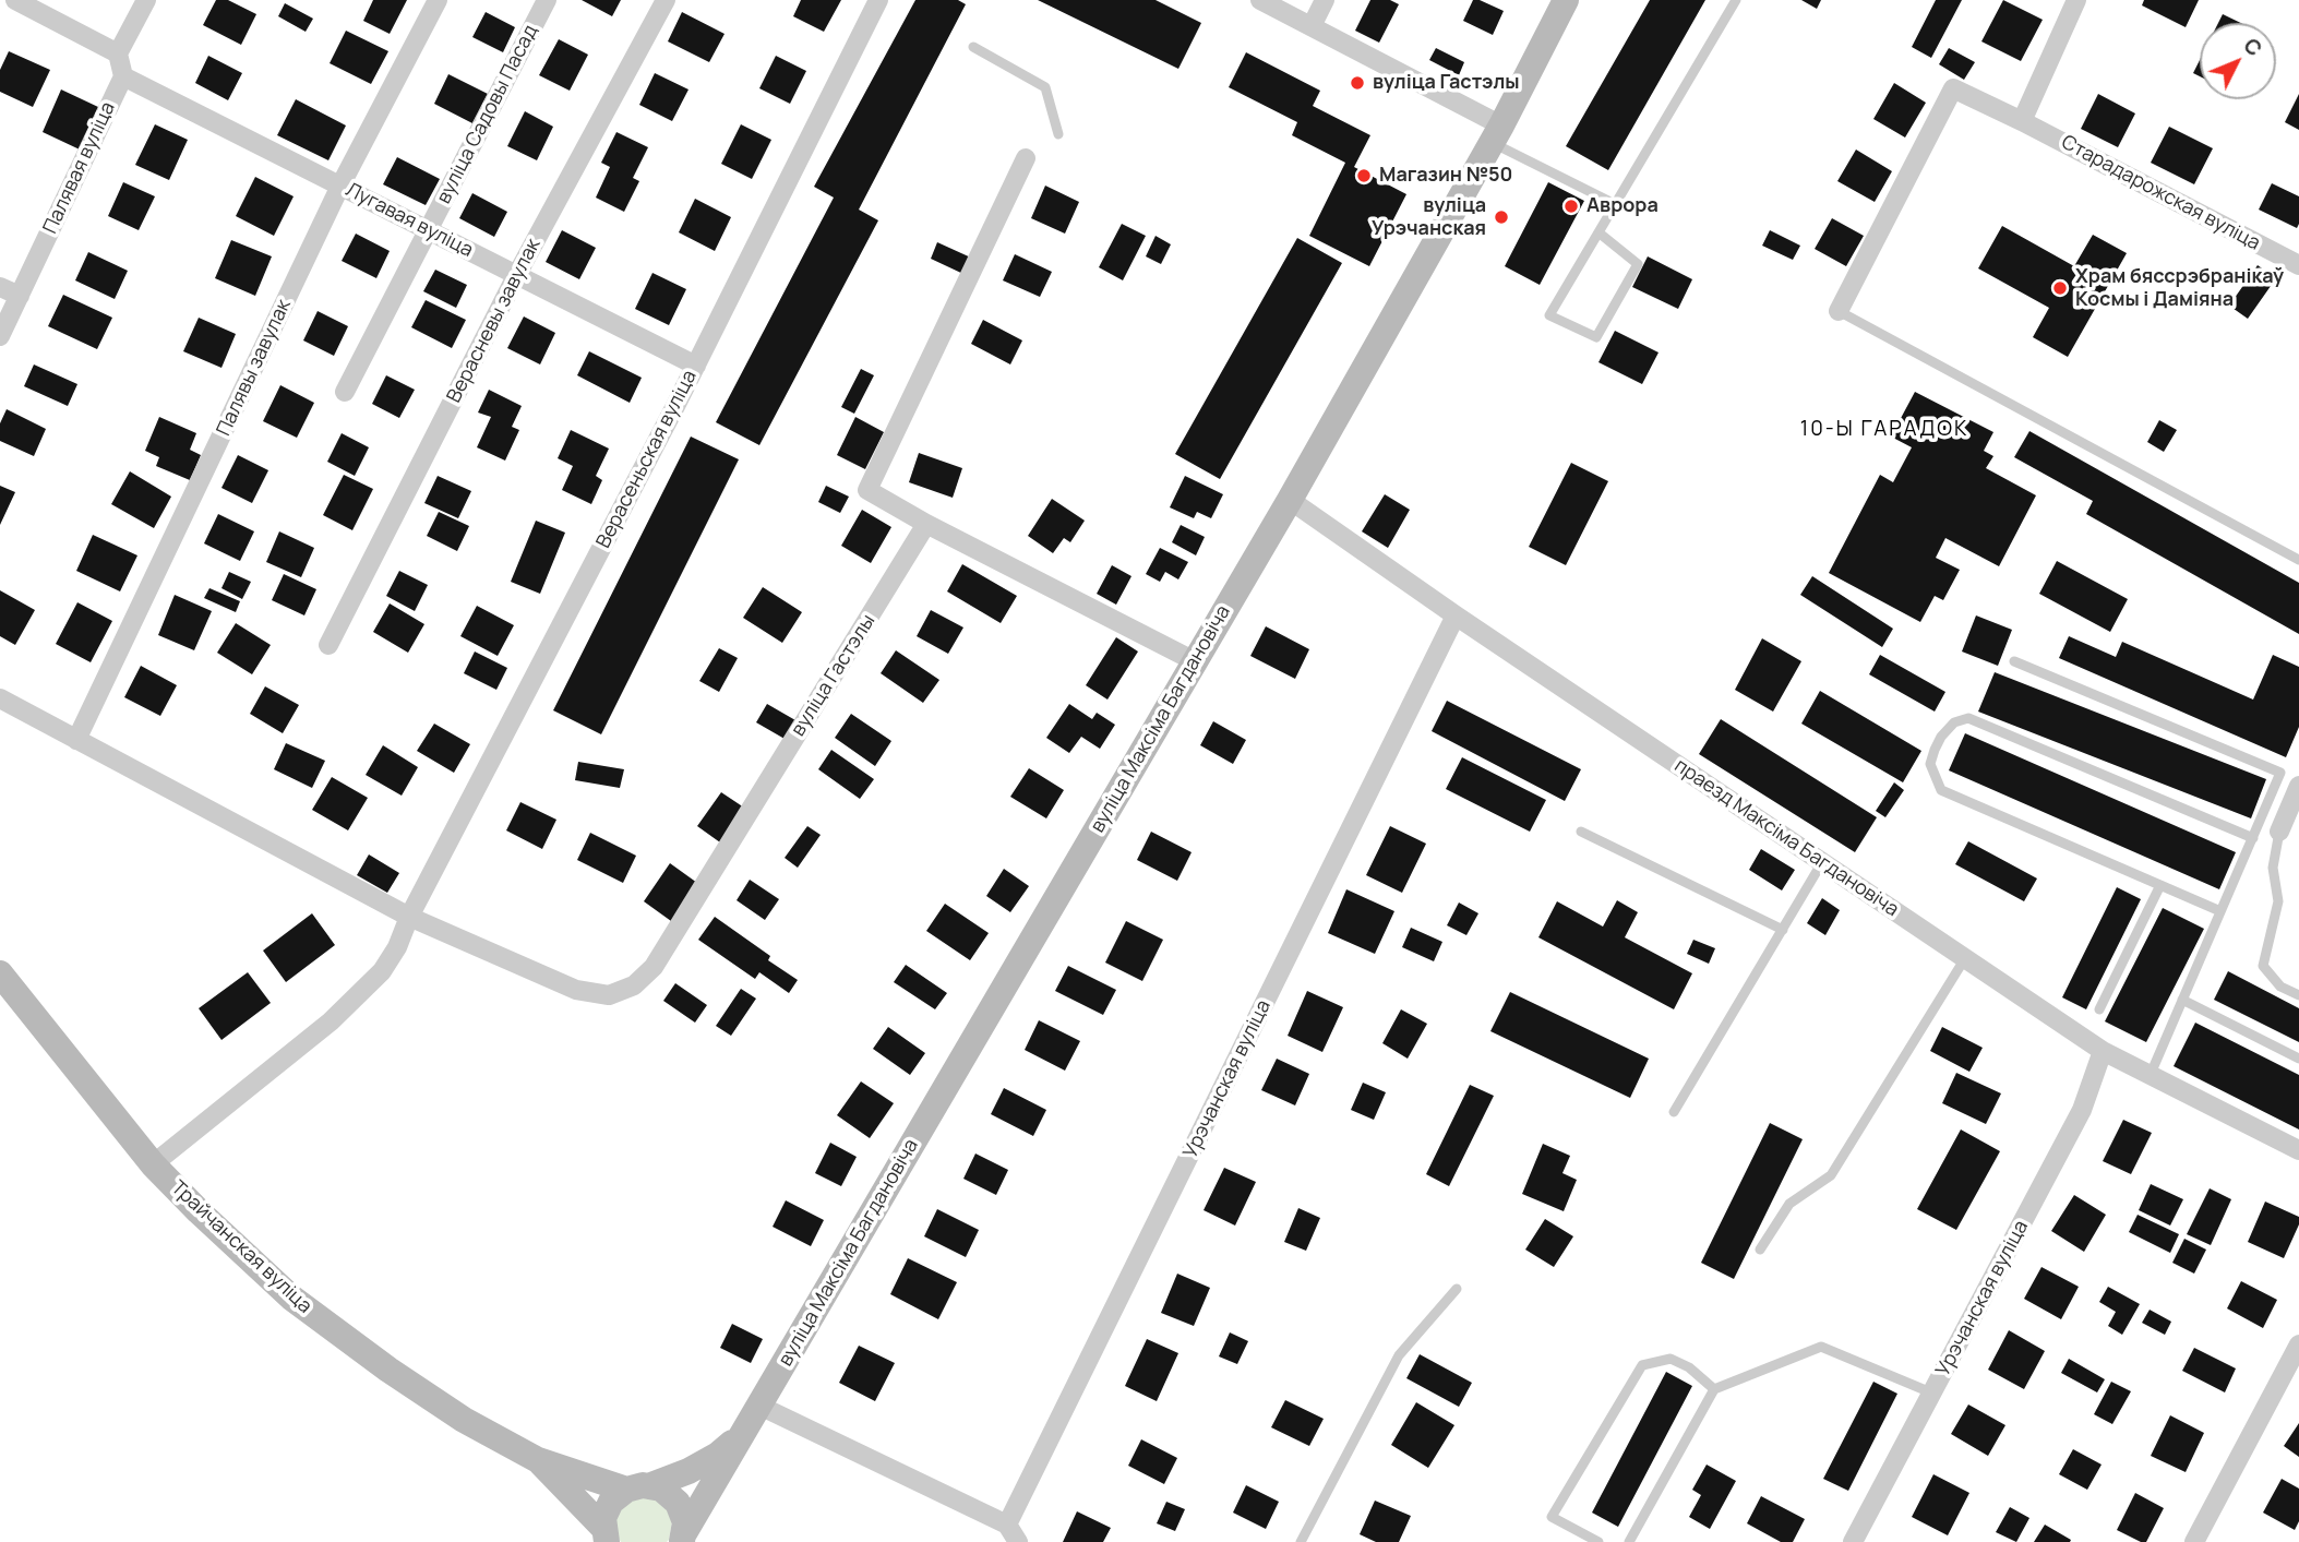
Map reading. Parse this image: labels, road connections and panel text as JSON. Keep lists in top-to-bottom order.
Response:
{
  "streets": {
    "main road": ["вуліца Максіма Багдановіча", "Трайчанская вуліца"],
    "street": [
      "вуліца Садовы Пасад",
      "Палявая вуліца",
      "Старадарожская вуліца",
      "Лугавая вуліца",
      "Верасневы завулак",
      "Палявы завулак",
      "Верасеньская вуліца",
      "вуліца Гастэлы",
      "праезд Максіма Багдановіча",
      "Урэчанская вуліца"
    ]
  },
  "crossings": [
    ["вуліца Садовы Пасад", "Лугавая вуліца"],
    ["Палявая вуліца", "Лугавая вуліца"],
    ["Лугавая вуліца", "Верасневы завулак"],
    ["Лугавая вуліца", "Палявы завулак"],
    ["Лугавая вуліца", "Верасеньская вуліца"],
    ["Палявы завулак", "вуліца Гастэлы"],
    ["Верасеньская вуліца", "вуліца Гастэлы"],
    ["Верасеньская вуліца", "Трайчанская вуліца"],
    ["вуліца Максіма Багдановіча", "праезд Максіма Багдановіча"],
    ["вуліца Максіма Багдановіча", "Трайчанская вуліца"],
    ["праезд Максіма Багдановіча", "Урэчанская вуліца"]
  ],
  "districts": ["10-Ы ГАРАДОК"],
  "places": [
    "вуліца Гастэлы",
    "Магазин №50",
    "Аврора",
    "вуліца Урэчанская",
    "Храм бяссрэбранікаў Космы і Даміяна"
  ],
  "north": "top right"
}
